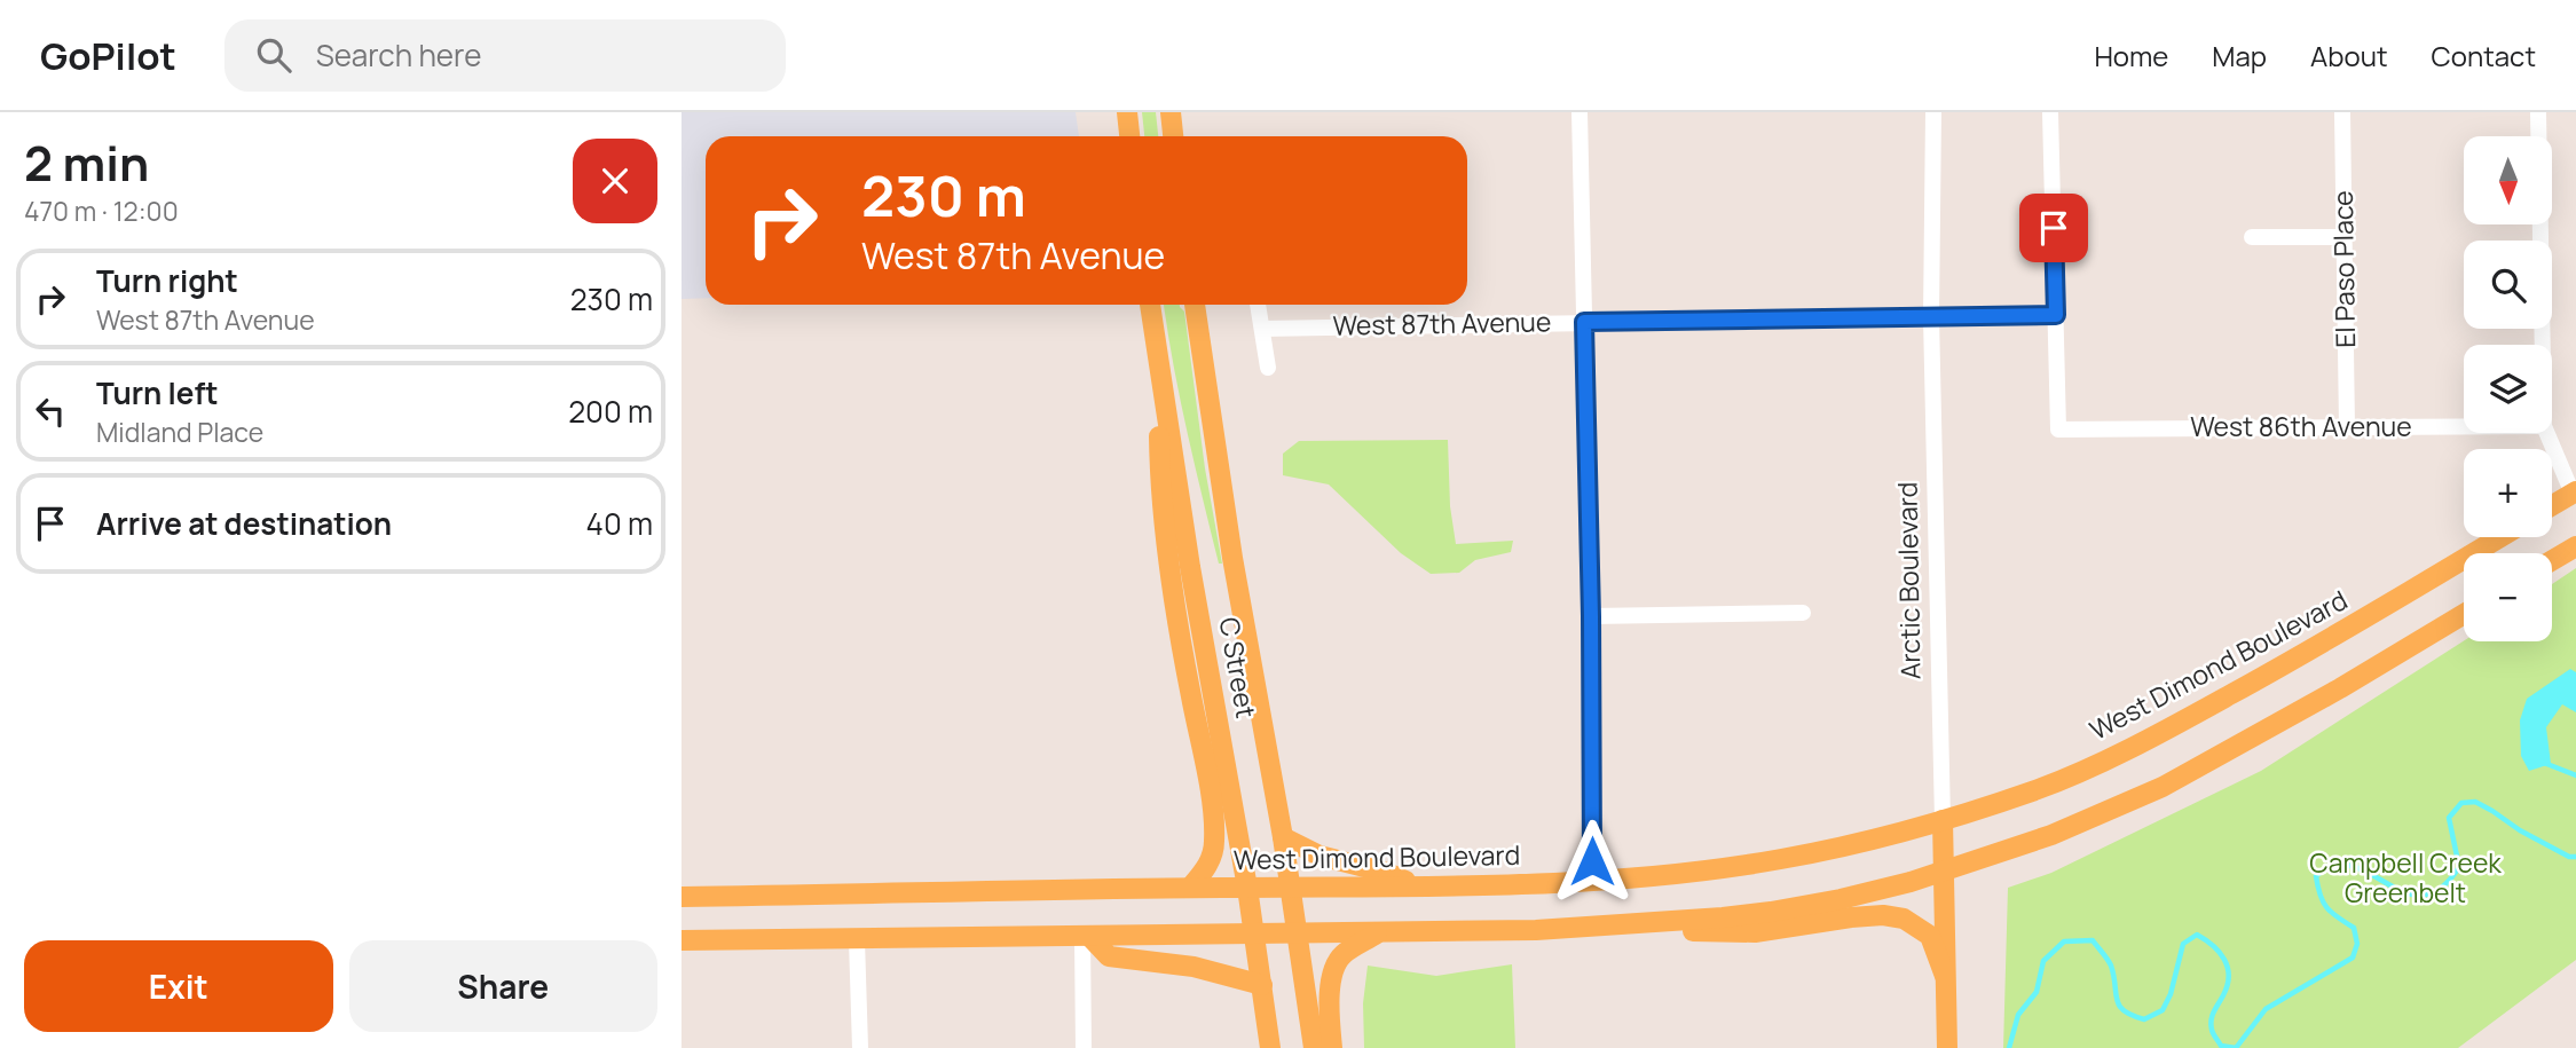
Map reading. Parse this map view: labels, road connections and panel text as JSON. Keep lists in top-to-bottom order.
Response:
{
  "streets": {
    "main road": ["Arctic Boulevard", "West Dimond Boulevard", "C Street"],
    "street": ["El Paso Place", "West 87th Avenue", "West 86th Avenue"]
  },
  "crossings": [
    ["El Paso Place", "West 86th Avenue"],
    ["West 87th Avenue", "West 86th Avenue"],
    ["West 87th Avenue", "Arctic Boulevard"],
    ["Arctic Boulevard", "West Dimond Boulevard"],
    ["West Dimond Boulevard", "C Street"]
  ],
  "parks": ["Campbell Creek Greenbelt"],
  "north": "bottom",
  "page": {
    "header": "GoPilot",
    "search": "Search here",
    "nav": [
      "Home",
      "Map",
      "About",
      "Contact"
    ],
    "heading": ["2 min", "470 m · 12:00"],
    "map_buttons": ["+", "−"],
    "turn": ["230 m", "West 87th Avenue"],
    "list": [
      {
        "name": "Turn right",
        "note": "West 87th Avenue",
        "value": "230 m"
      },
      {
        "name": "Turn left",
        "note": "Midland Place",
        "value": "200 m"
      },
      {
        "name": "Arrive at destination",
        "value": "40 m"
      }
    ],
    "buttons": ["Exit", "Share"]
  }
}
